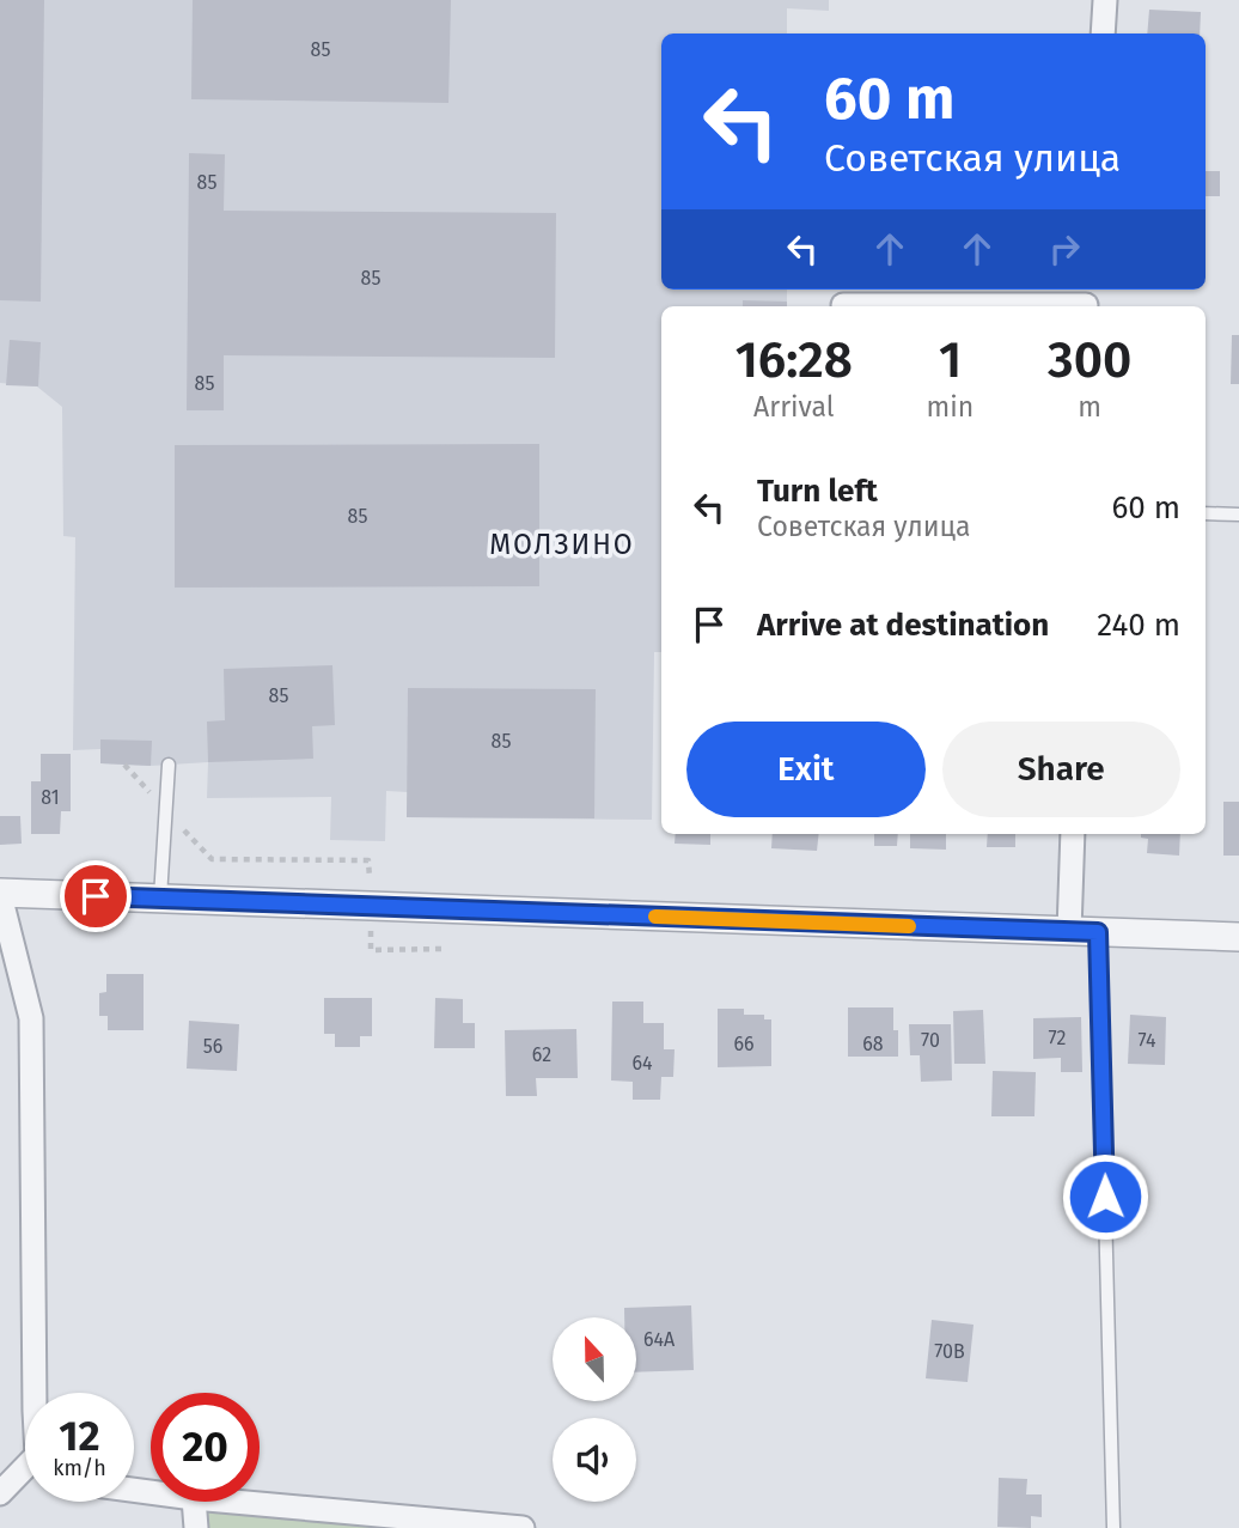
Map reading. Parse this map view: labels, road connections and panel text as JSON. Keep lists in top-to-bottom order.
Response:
{
  "districts": ["МОЛЗИНО"],
  "house_numbers": [
    "85",
    "85",
    "85",
    "85",
    "85",
    "85",
    "85",
    "81",
    "72",
    "70",
    "74",
    "66",
    "68",
    "56",
    "62",
    "64",
    "64А",
    "70В"
  ],
  "north": "top",
  "page": {
    "turn": ["60 m", "Советская улица"],
    "eta": [
      "16:28",
      "Arrival",
      "1",
      "min",
      "300",
      "m"
    ],
    "list": [
      {
        "name": "Turn left",
        "note": "Советская улица",
        "value": "60 m"
      },
      {
        "name": "Arrive at destination",
        "value": "240 m"
      }
    ],
    "buttons": ["Exit", "Share"],
    "speed": "12 km/h",
    "limit": "20"
  }
}
